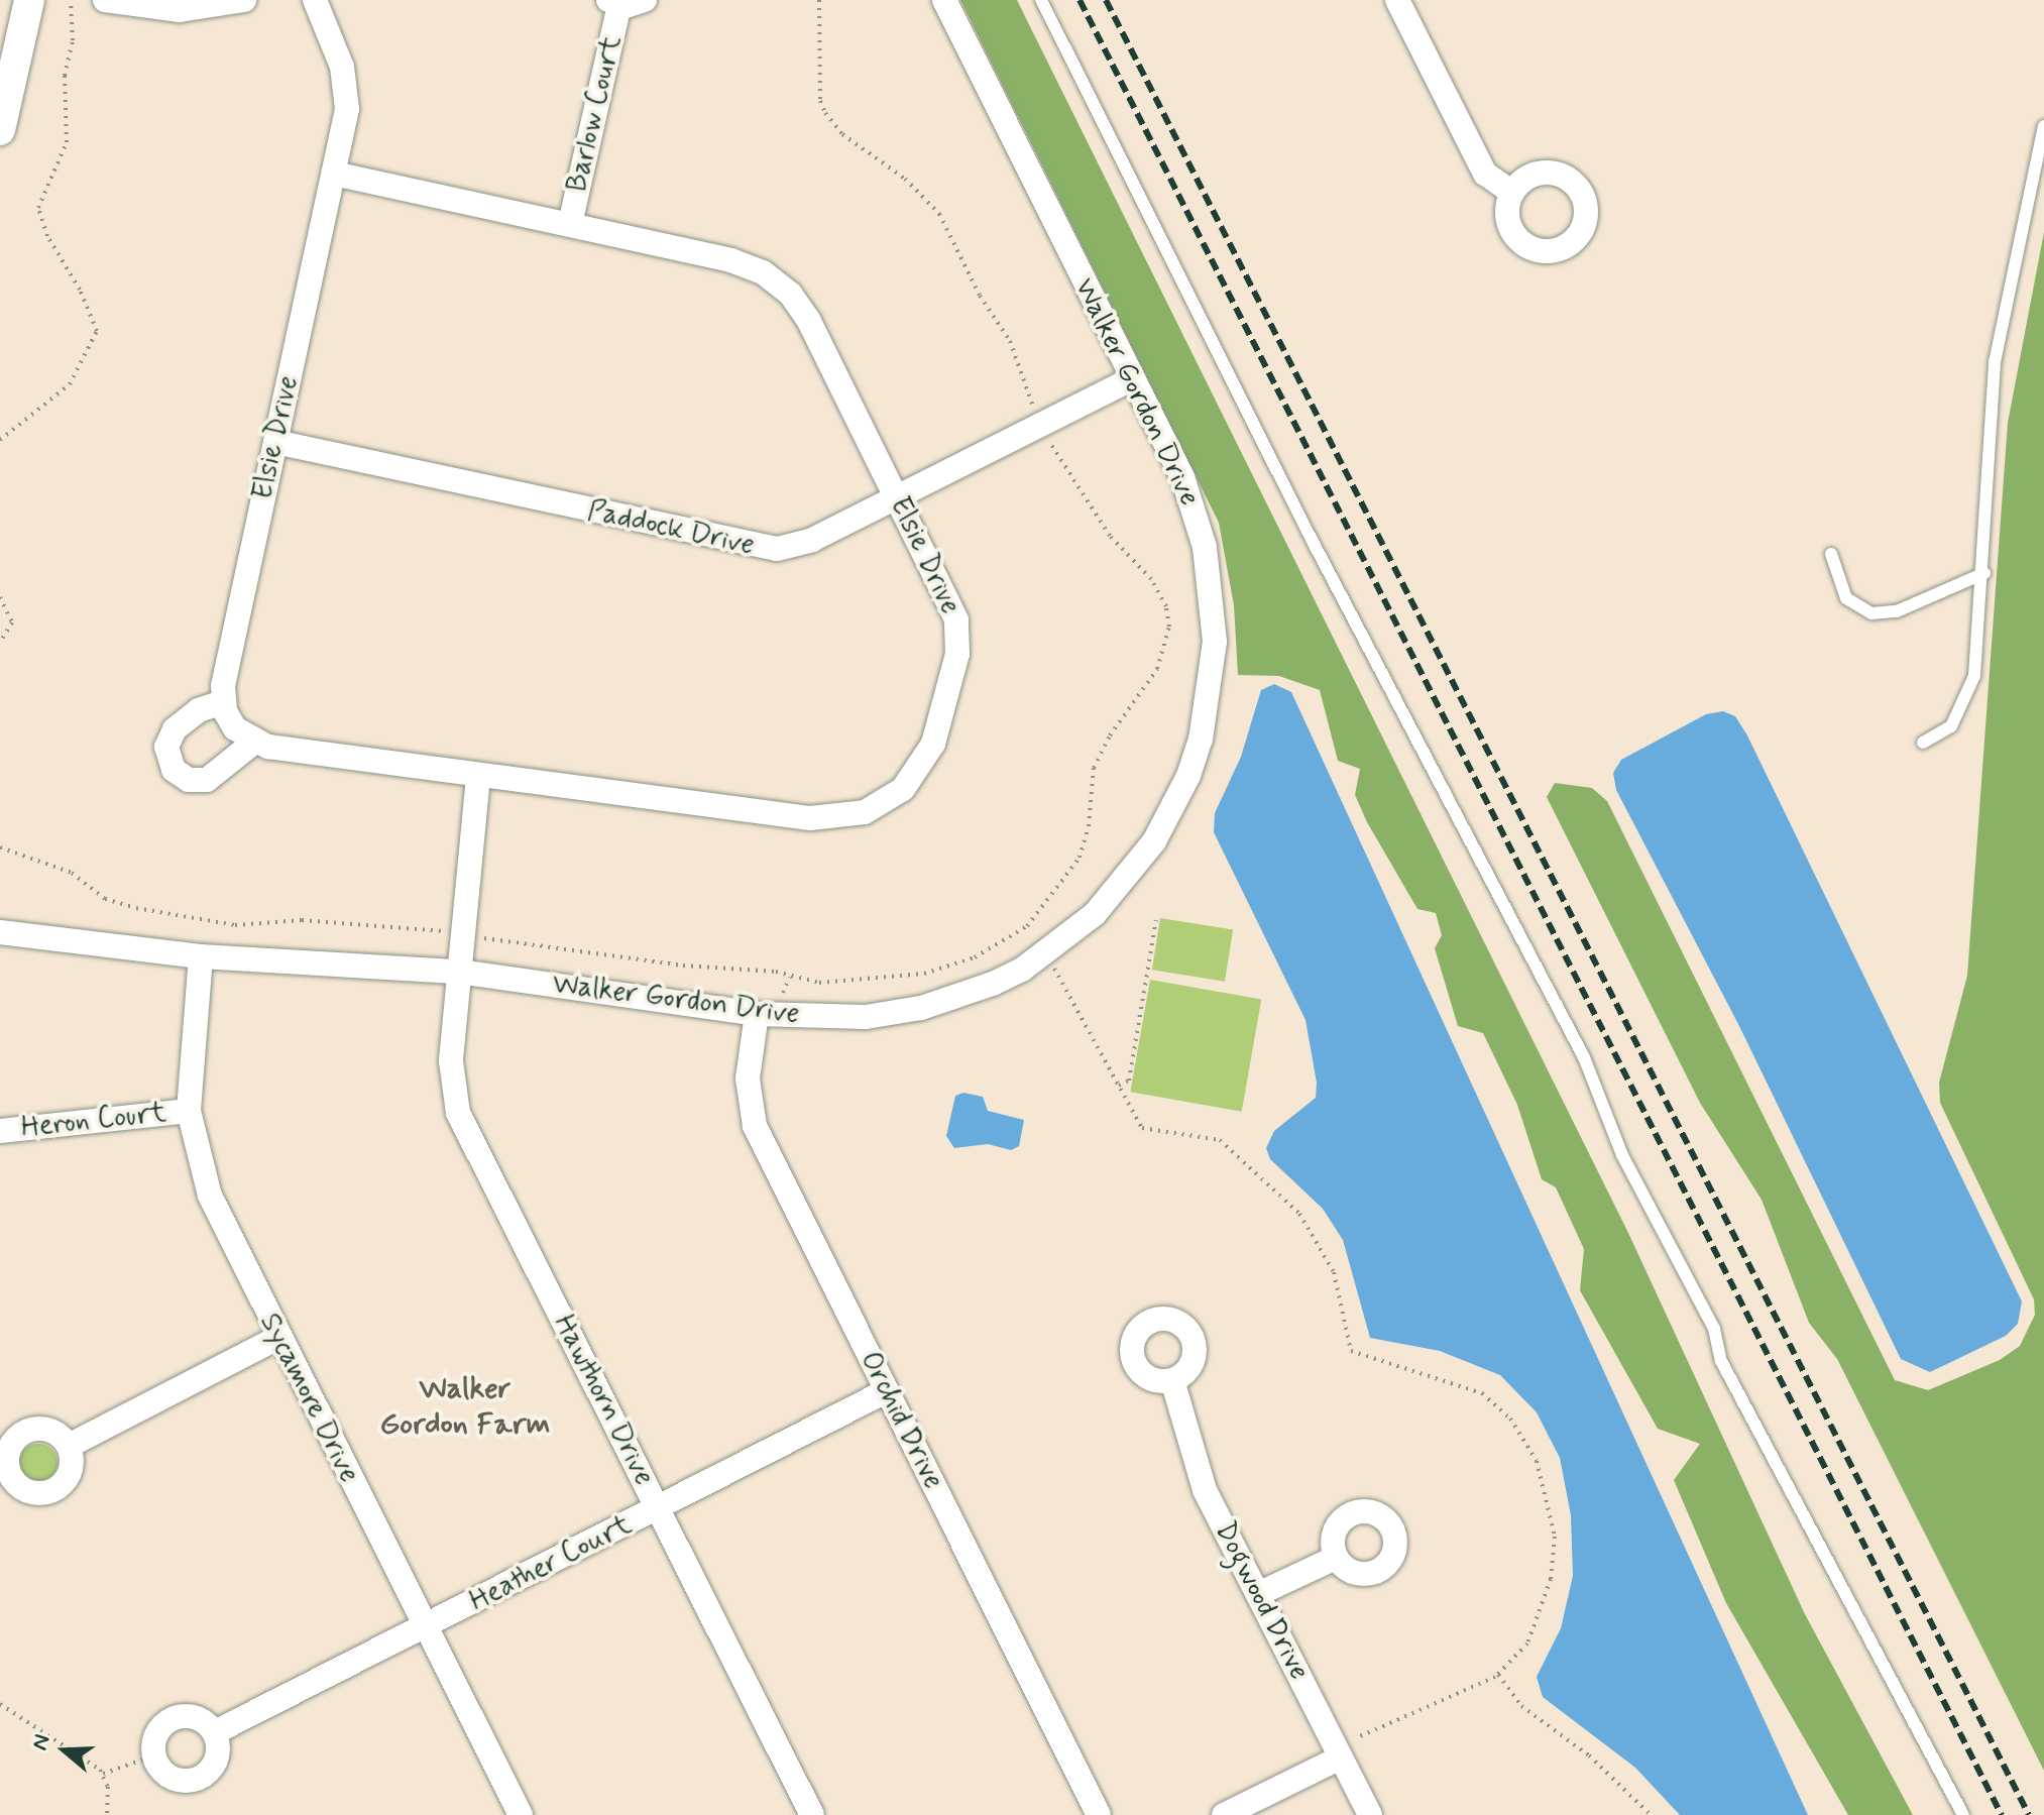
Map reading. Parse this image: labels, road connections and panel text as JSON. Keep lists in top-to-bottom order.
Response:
{
  "streets": {
    "street": [
      "Barlow Court",
      "Walker Gordon Drive",
      "Elsie Drive",
      "Paddock Drive",
      "Heron Court",
      "Sycamore Drive",
      "Hawthorn Drive",
      "Orchid Drive",
      "Heather Court",
      "Dogwood Drive"
    ]
  },
  "crossings": [
    ["Barlow Court", "Elsie Drive"],
    ["Walker Gordon Drive", "Paddock Drive"],
    ["Walker Gordon Drive", "Sycamore Drive"],
    ["Walker Gordon Drive", "Hawthorn Drive"],
    ["Walker Gordon Drive", "Orchid Drive"],
    ["Elsie Drive", "Paddock Drive"],
    ["Elsie Drive", "Hawthorn Drive"],
    ["Heron Court", "Sycamore Drive"],
    ["Sycamore Drive", "Heather Court"],
    ["Hawthorn Drive", "Heather Court"],
    ["Orchid Drive", "Heather Court"]
  ],
  "districts": ["Walker Gordon Farm"],
  "north": "left"
}
